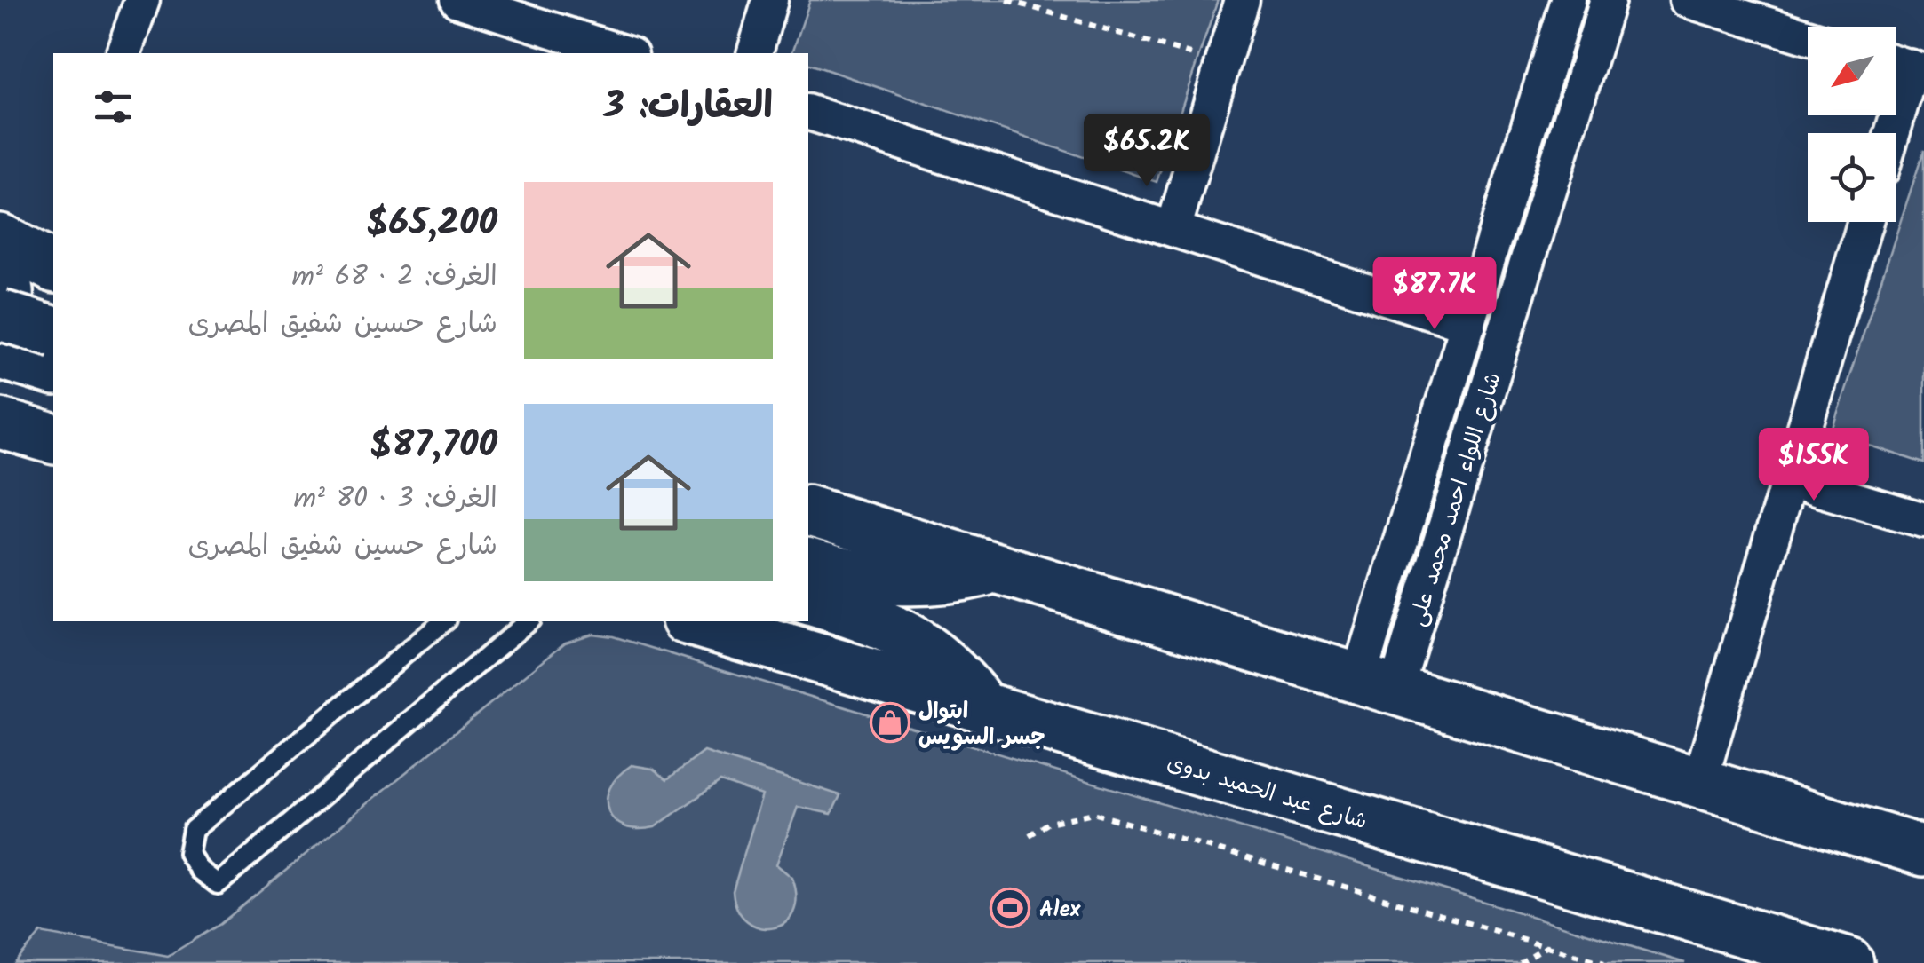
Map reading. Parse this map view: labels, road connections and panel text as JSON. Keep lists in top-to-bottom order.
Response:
{
  "streets": {
    "main road": ["شارع عبد الحميد بدوى"],
    "street": ["شارع اللواء احمد محمد على"]
  },
  "places": {
    "shop": ["ابتوال جسر السويس"],
    "sports": ["Alex"]
  },
  "north": "bottom left",
  "page": {
    "heading": "العقارات: 3",
    "price": ["$65.2K", "$87.7K", "$155K"],
    "list": [
      {
        "name": "$65,200",
        "note": "الغرف: 2 · 68 m² · شارع حسين شفيق المصرى"
      },
      {
        "name": "$87,700",
        "note": "الغرف: 3 · 80 m² · شارع حسين شفيق المصرى"
      }
    ]
  }
}
